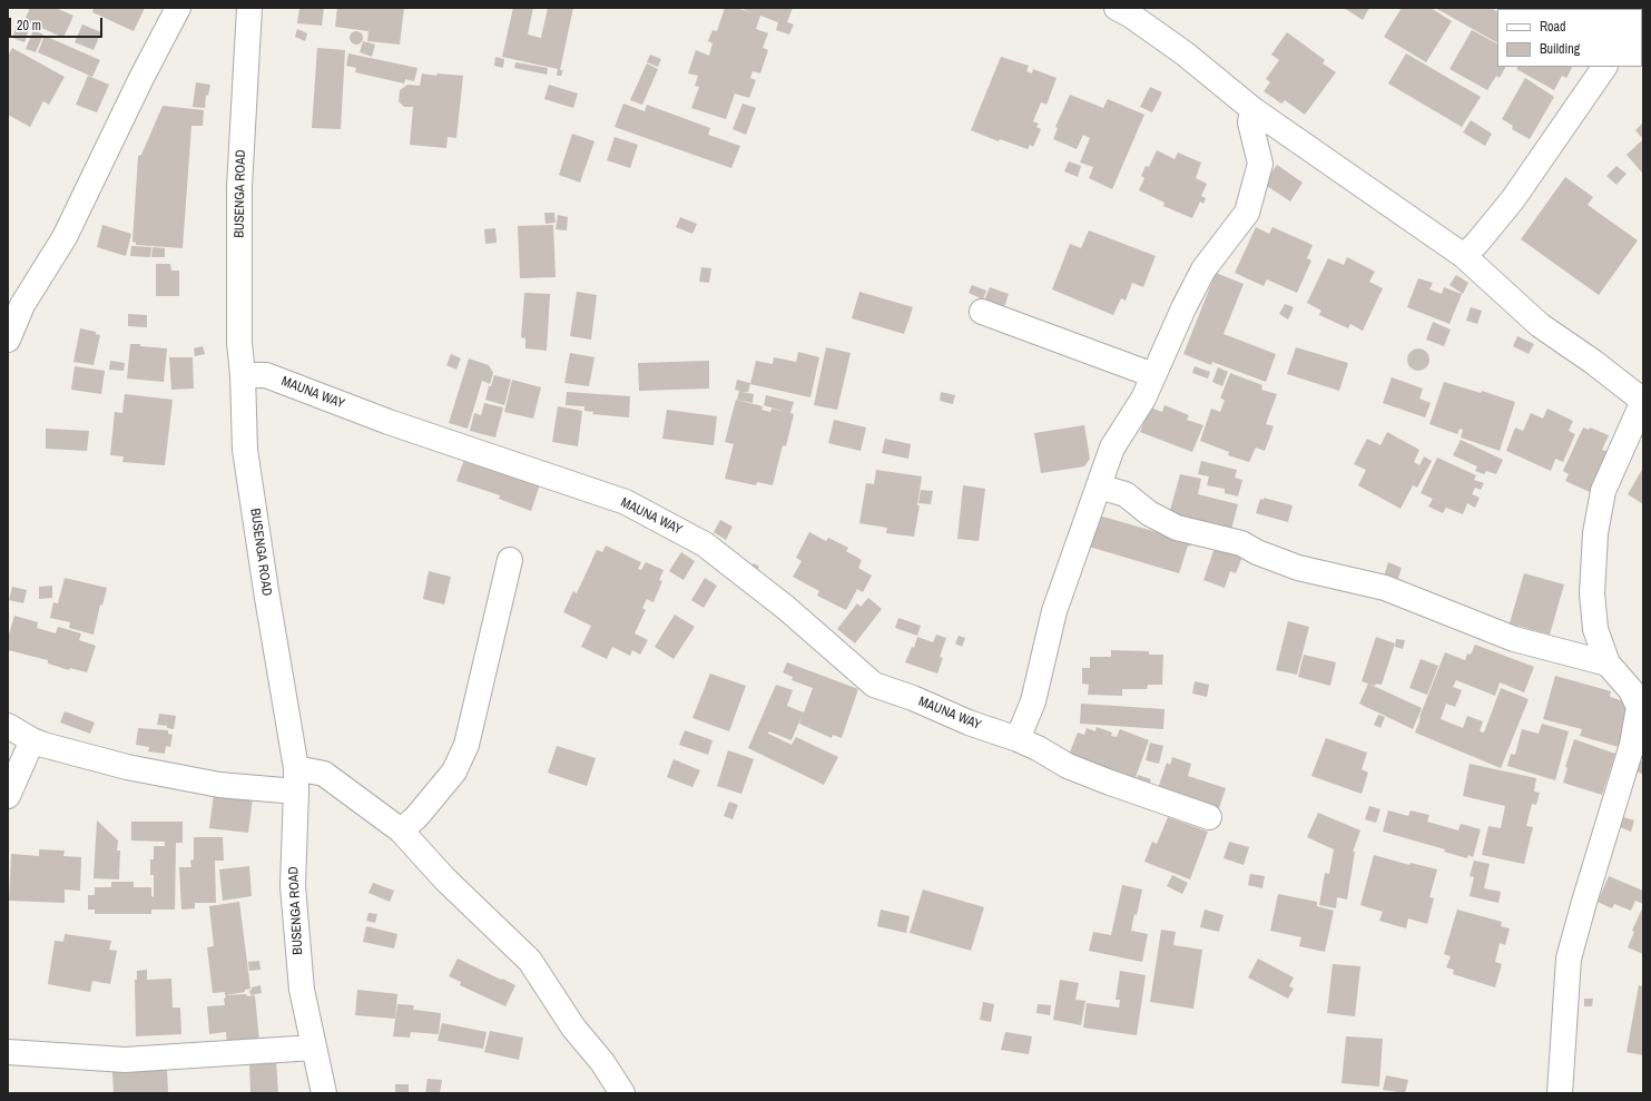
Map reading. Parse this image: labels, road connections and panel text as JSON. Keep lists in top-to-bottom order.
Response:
{
  "streets": {
    "street": ["BUSENGA ROAD", "MAUNA WAY"]
  },
  "crossings": [
    ["BUSENGA ROAD", "MAUNA WAY"]
  ],
  "legend": ["Road", "Building"],
  "scale_bar": "20 m"
}
